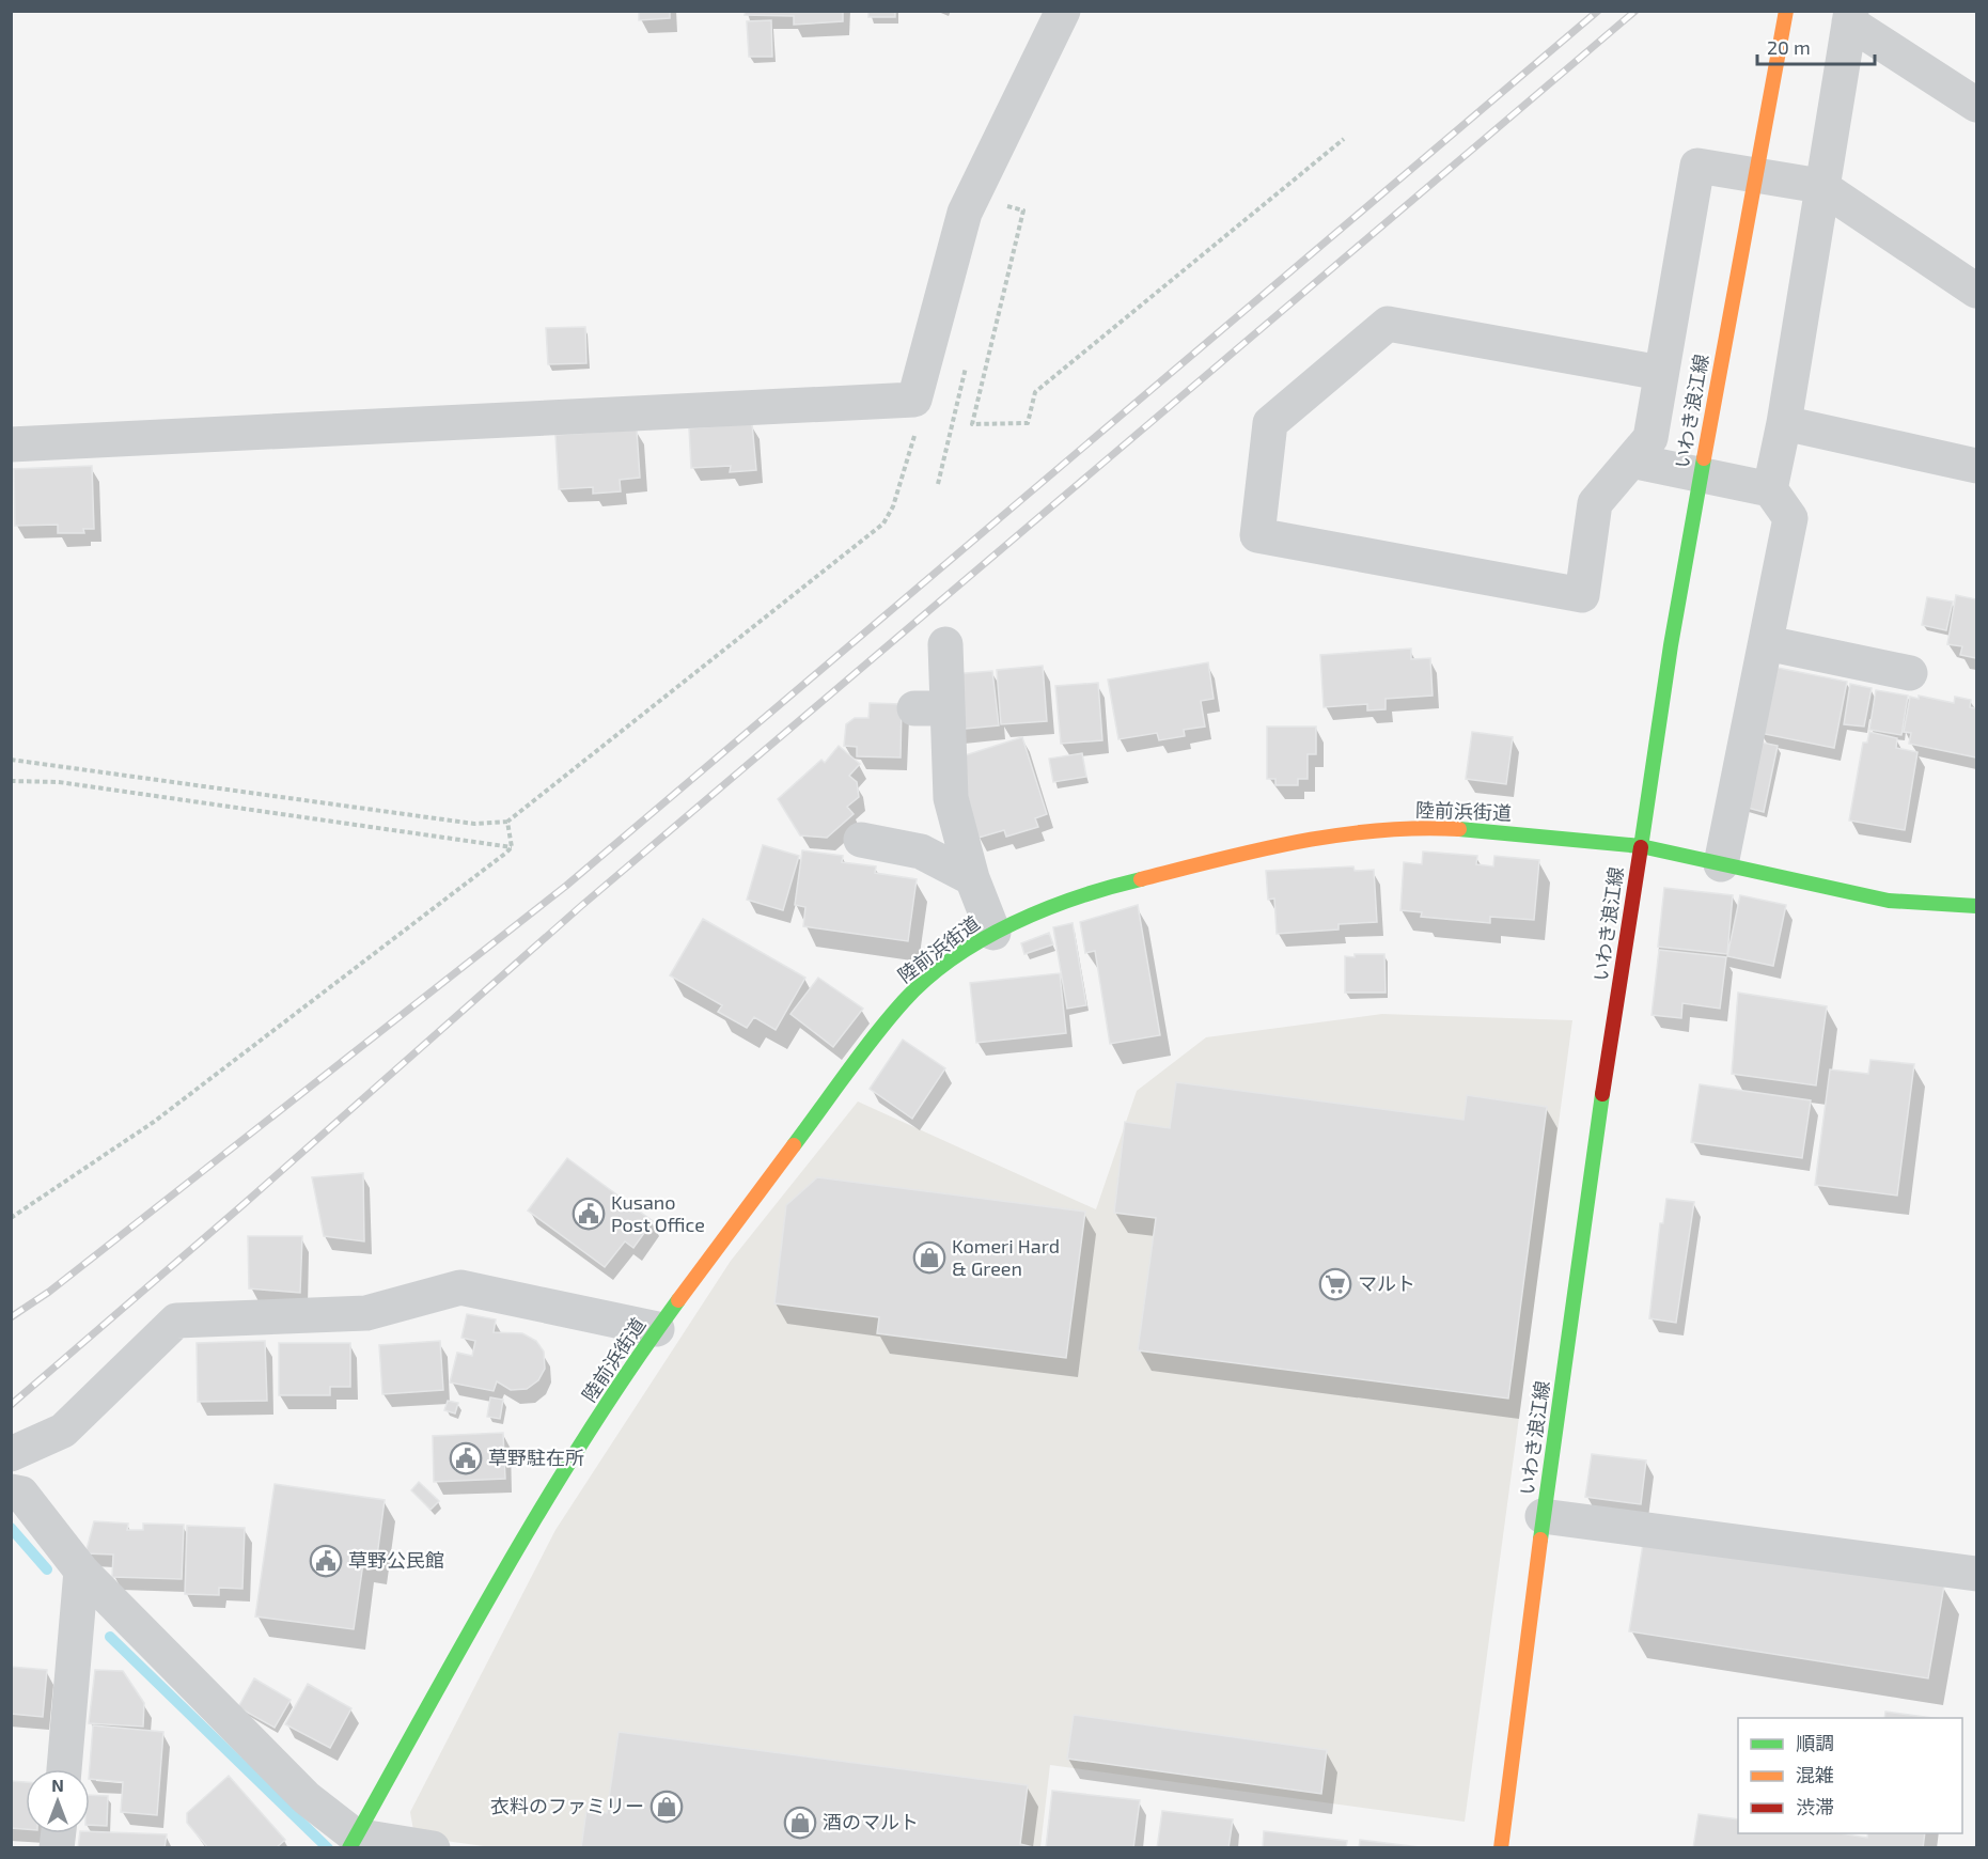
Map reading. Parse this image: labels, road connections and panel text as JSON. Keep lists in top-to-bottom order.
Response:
{
  "streets": {
    "street": ["いわき浪江線", "陸前浜街道"]
  },
  "crossings": [
    ["いわき浪江線", "陸前浜街道"]
  ],
  "places": {
    "public building": ["Kusano Post Office", "草野駐在所", "草野公民館"],
    "shop": ["Komeri Hard & Green", "衣料のファミリー", "酒のマルト"],
    "supermarket": ["マルト"]
  },
  "legend": ["順調", "混雑", "渋滞"],
  "scale_bar": "20 m",
  "north": "top"
}
